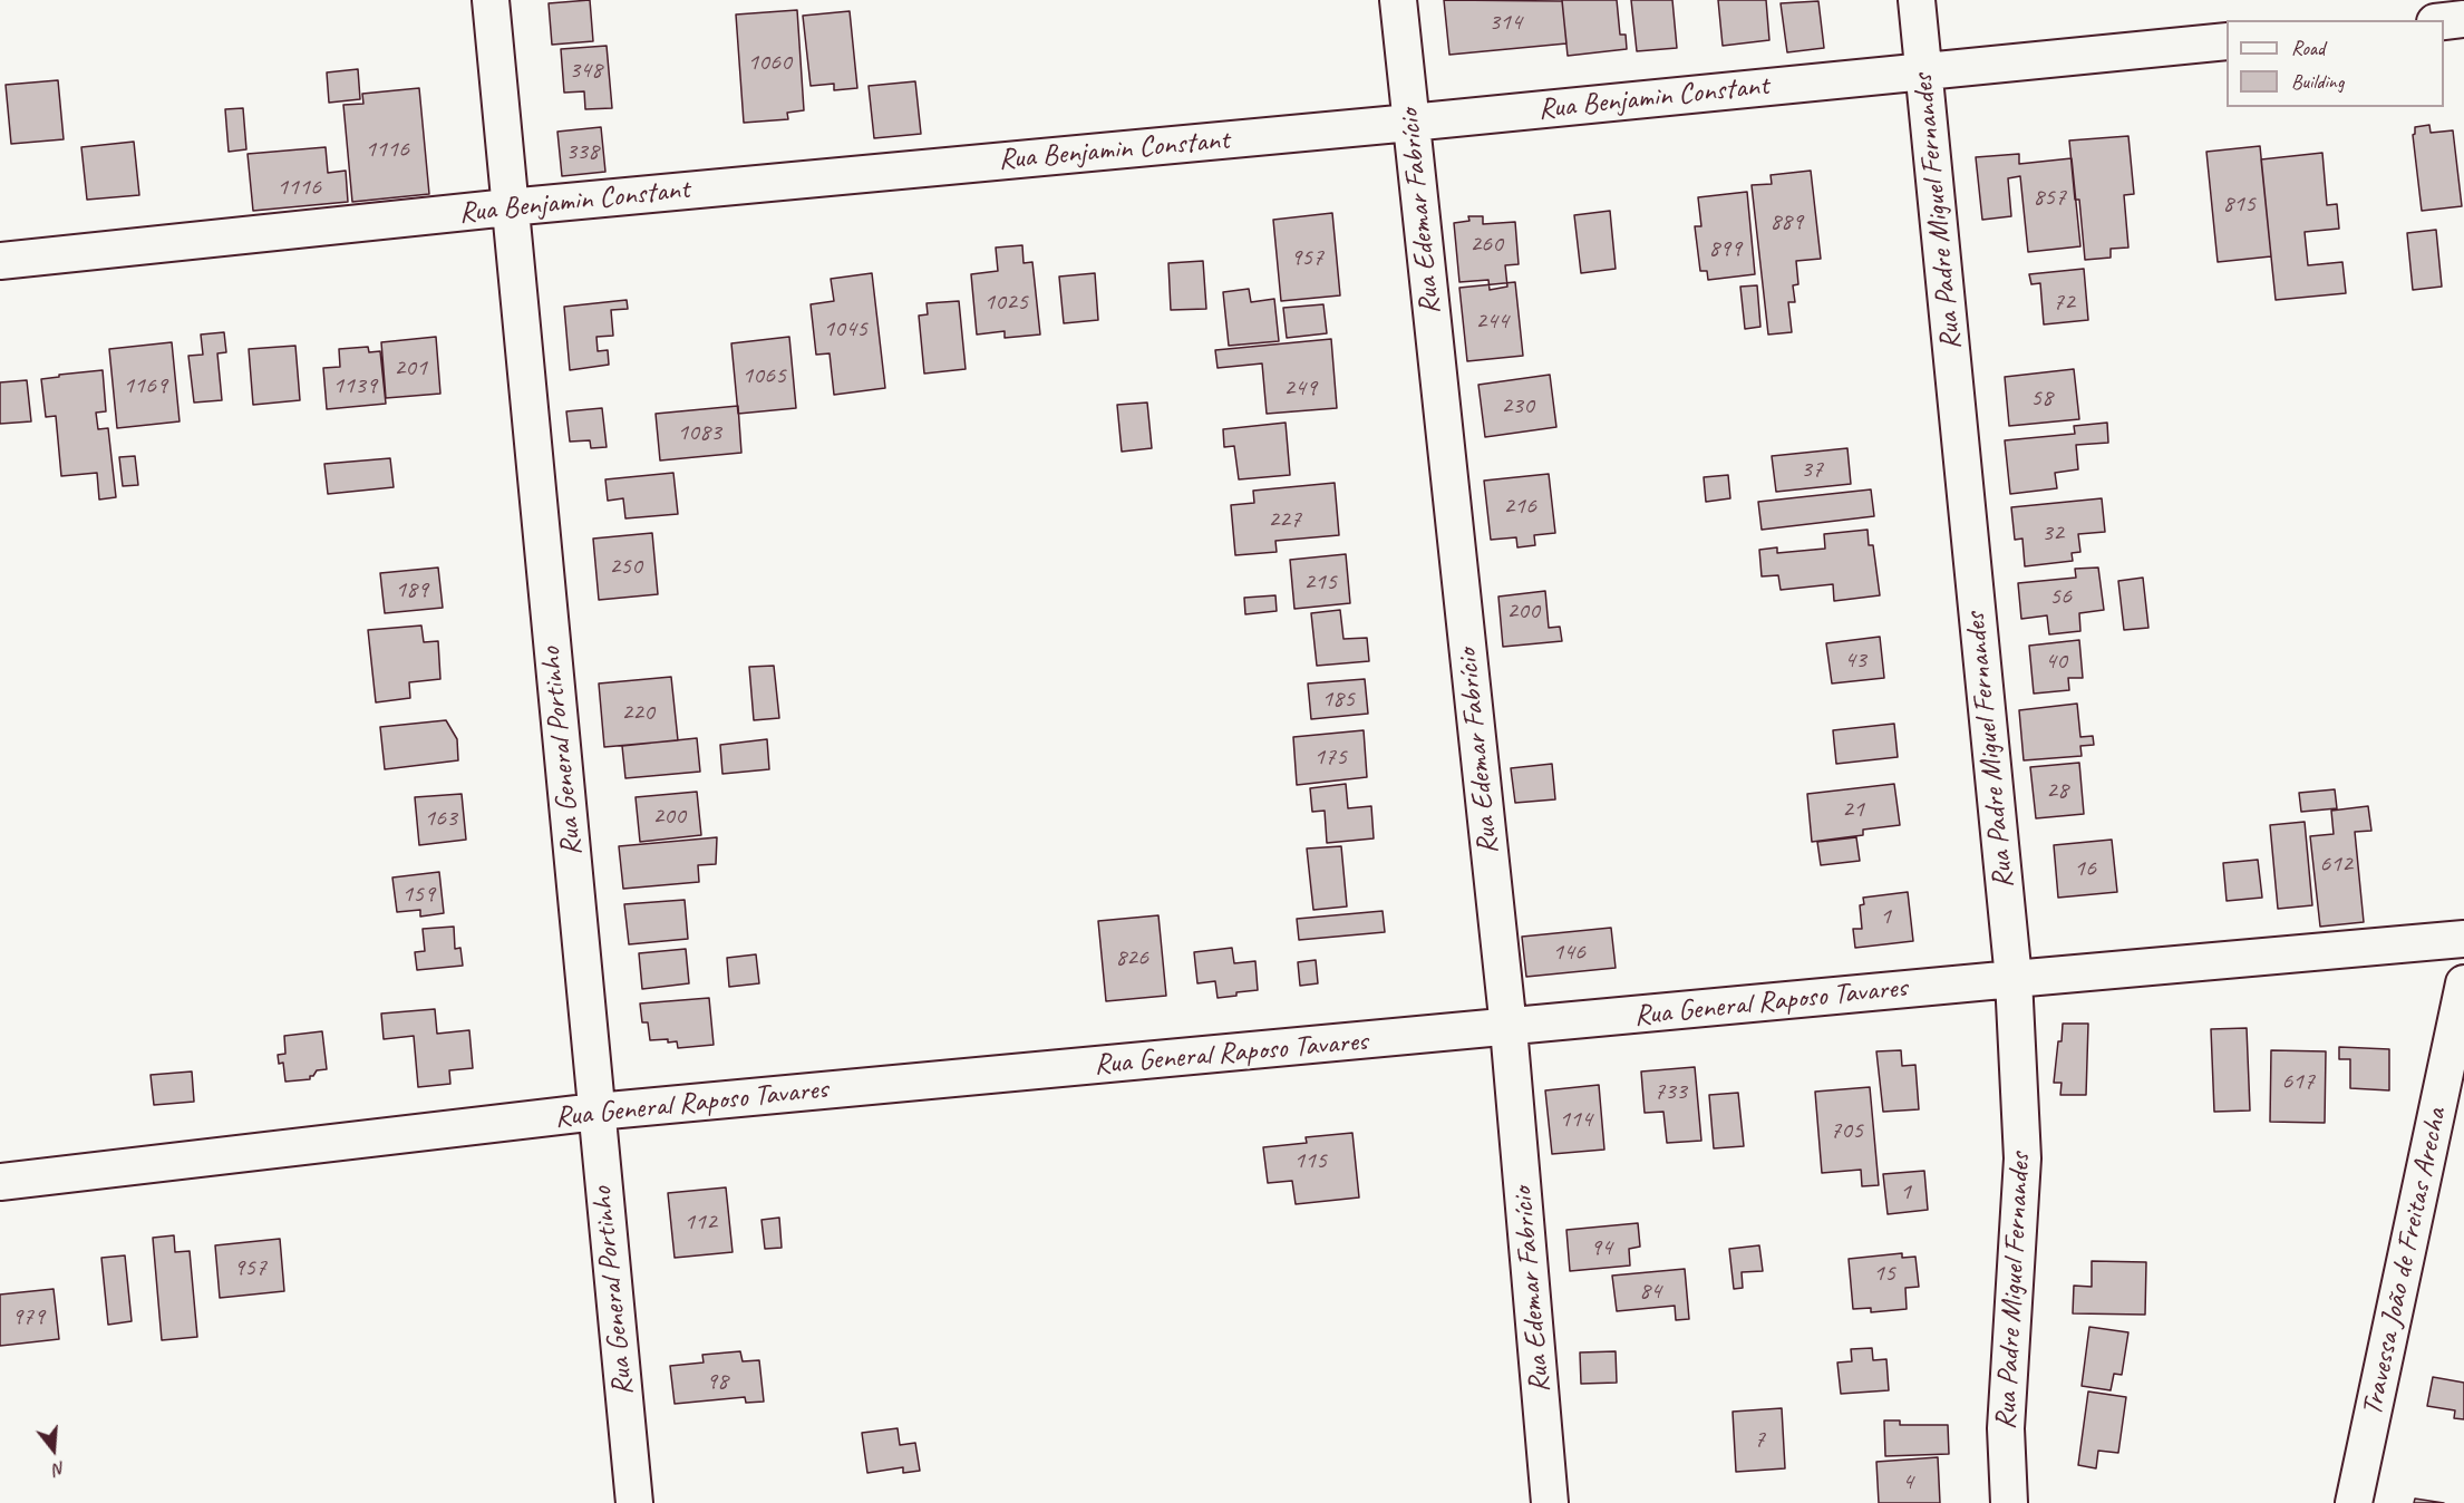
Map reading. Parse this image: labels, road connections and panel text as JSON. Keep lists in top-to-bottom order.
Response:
{
  "streets": {
    "street": [
      "Rua Benjamin Constant",
      "Rua Edemar Fabrício",
      "Rua Padre Miguel Fernandes",
      "Rua General Portinho",
      "Rua General Raposo Tavares",
      "Travessa João de Freitas Arecha"
    ]
  },
  "crossings": [
    ["Rua Benjamin Constant", "Rua Edemar Fabrício"],
    ["Rua Benjamin Constant", "Rua Padre Miguel Fernandes"],
    ["Rua Benjamin Constant", "Rua General Portinho"],
    ["Rua Edemar Fabrício", "Rua General Raposo Tavares"],
    ["Rua Padre Miguel Fernandes", "Rua General Raposo Tavares"],
    ["Rua General Portinho", "Rua General Raposo Tavares"]
  ],
  "house_numbers": [
    "314",
    "1060",
    "348",
    "1116",
    "338",
    "1116",
    "857",
    "815",
    "889",
    "260",
    "899",
    "957",
    "1025",
    "72",
    "244",
    "1045",
    "201",
    "1065",
    "1169",
    "1139",
    "249",
    "58",
    "230",
    "1083",
    "37",
    "216",
    "227",
    "32",
    "250",
    "215",
    "189",
    "56",
    "200",
    "43",
    "40",
    "185",
    "220",
    "175",
    "28",
    "21",
    "200",
    "163",
    "612",
    "16",
    "159",
    "1",
    "146",
    "826",
    "617",
    "733",
    "114",
    "705",
    "115",
    "1",
    "112",
    "94",
    "957",
    "15",
    "84",
    "979",
    "98",
    "7",
    "4"
  ],
  "legend": ["Road", "Building"],
  "north": "bottom"
}
